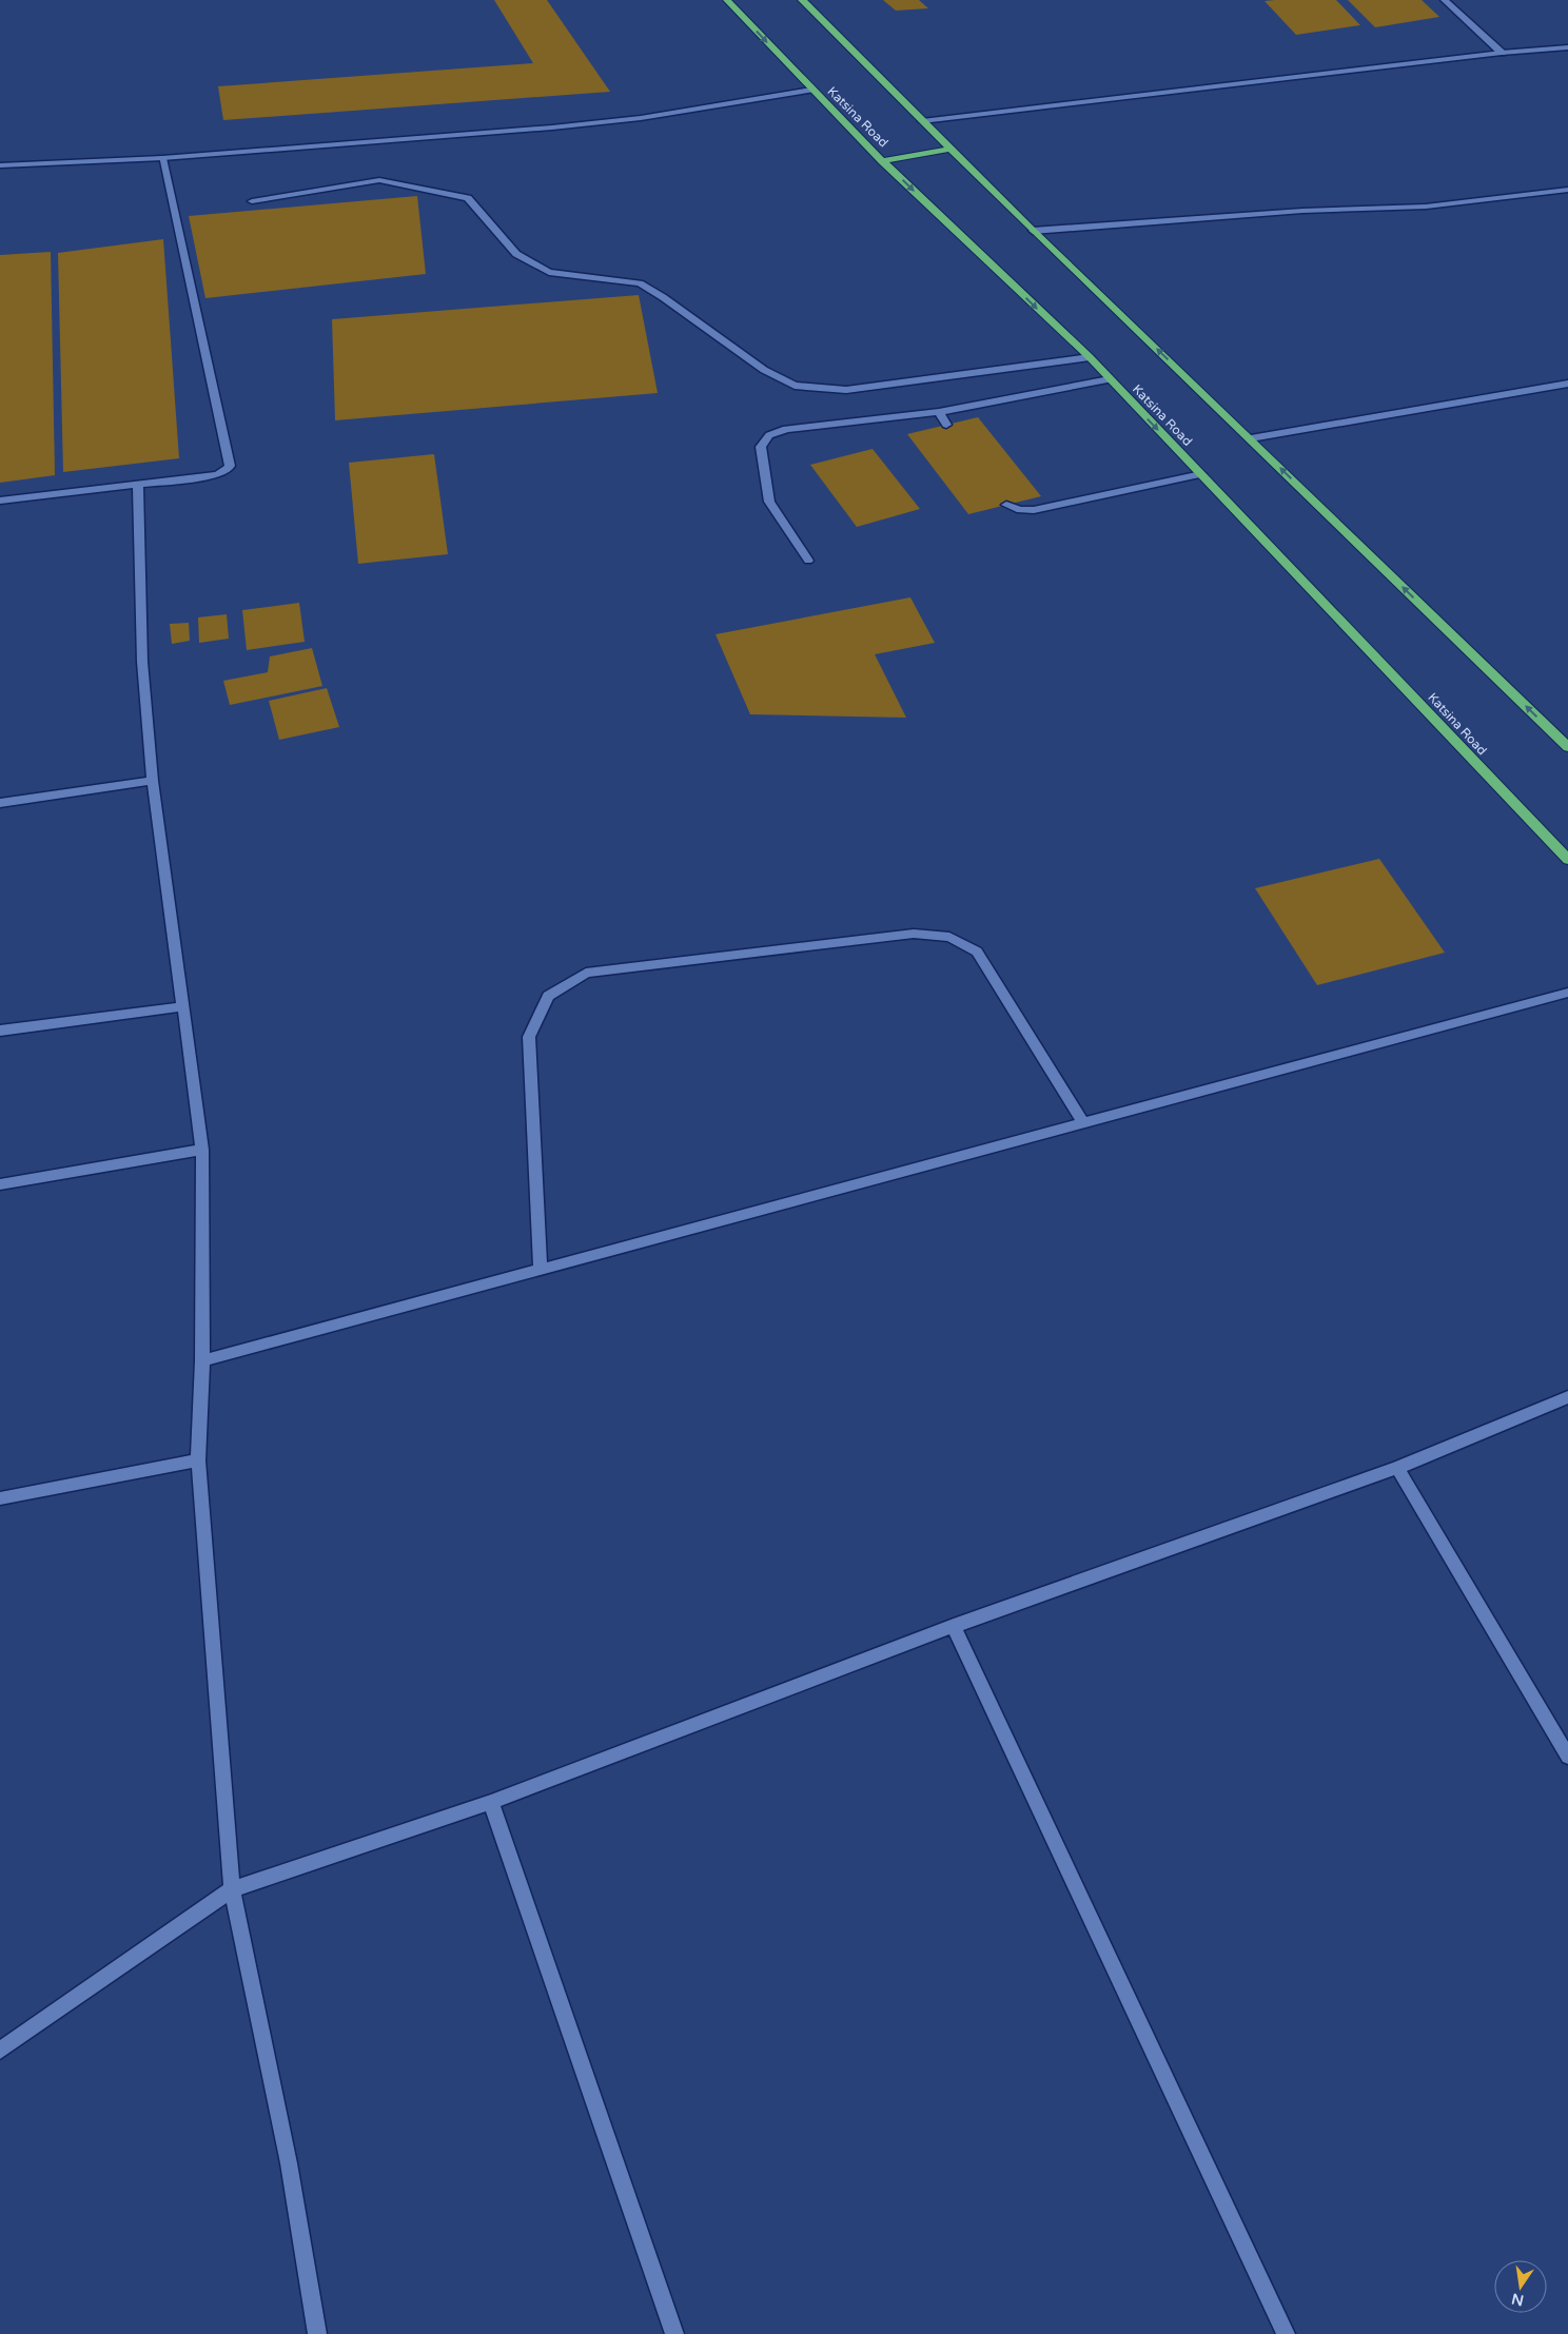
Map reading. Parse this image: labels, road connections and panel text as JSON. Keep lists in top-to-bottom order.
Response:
{
  "streets": {
    "highway": ["Katsina Road"]
  },
  "north": "bottom"
}
